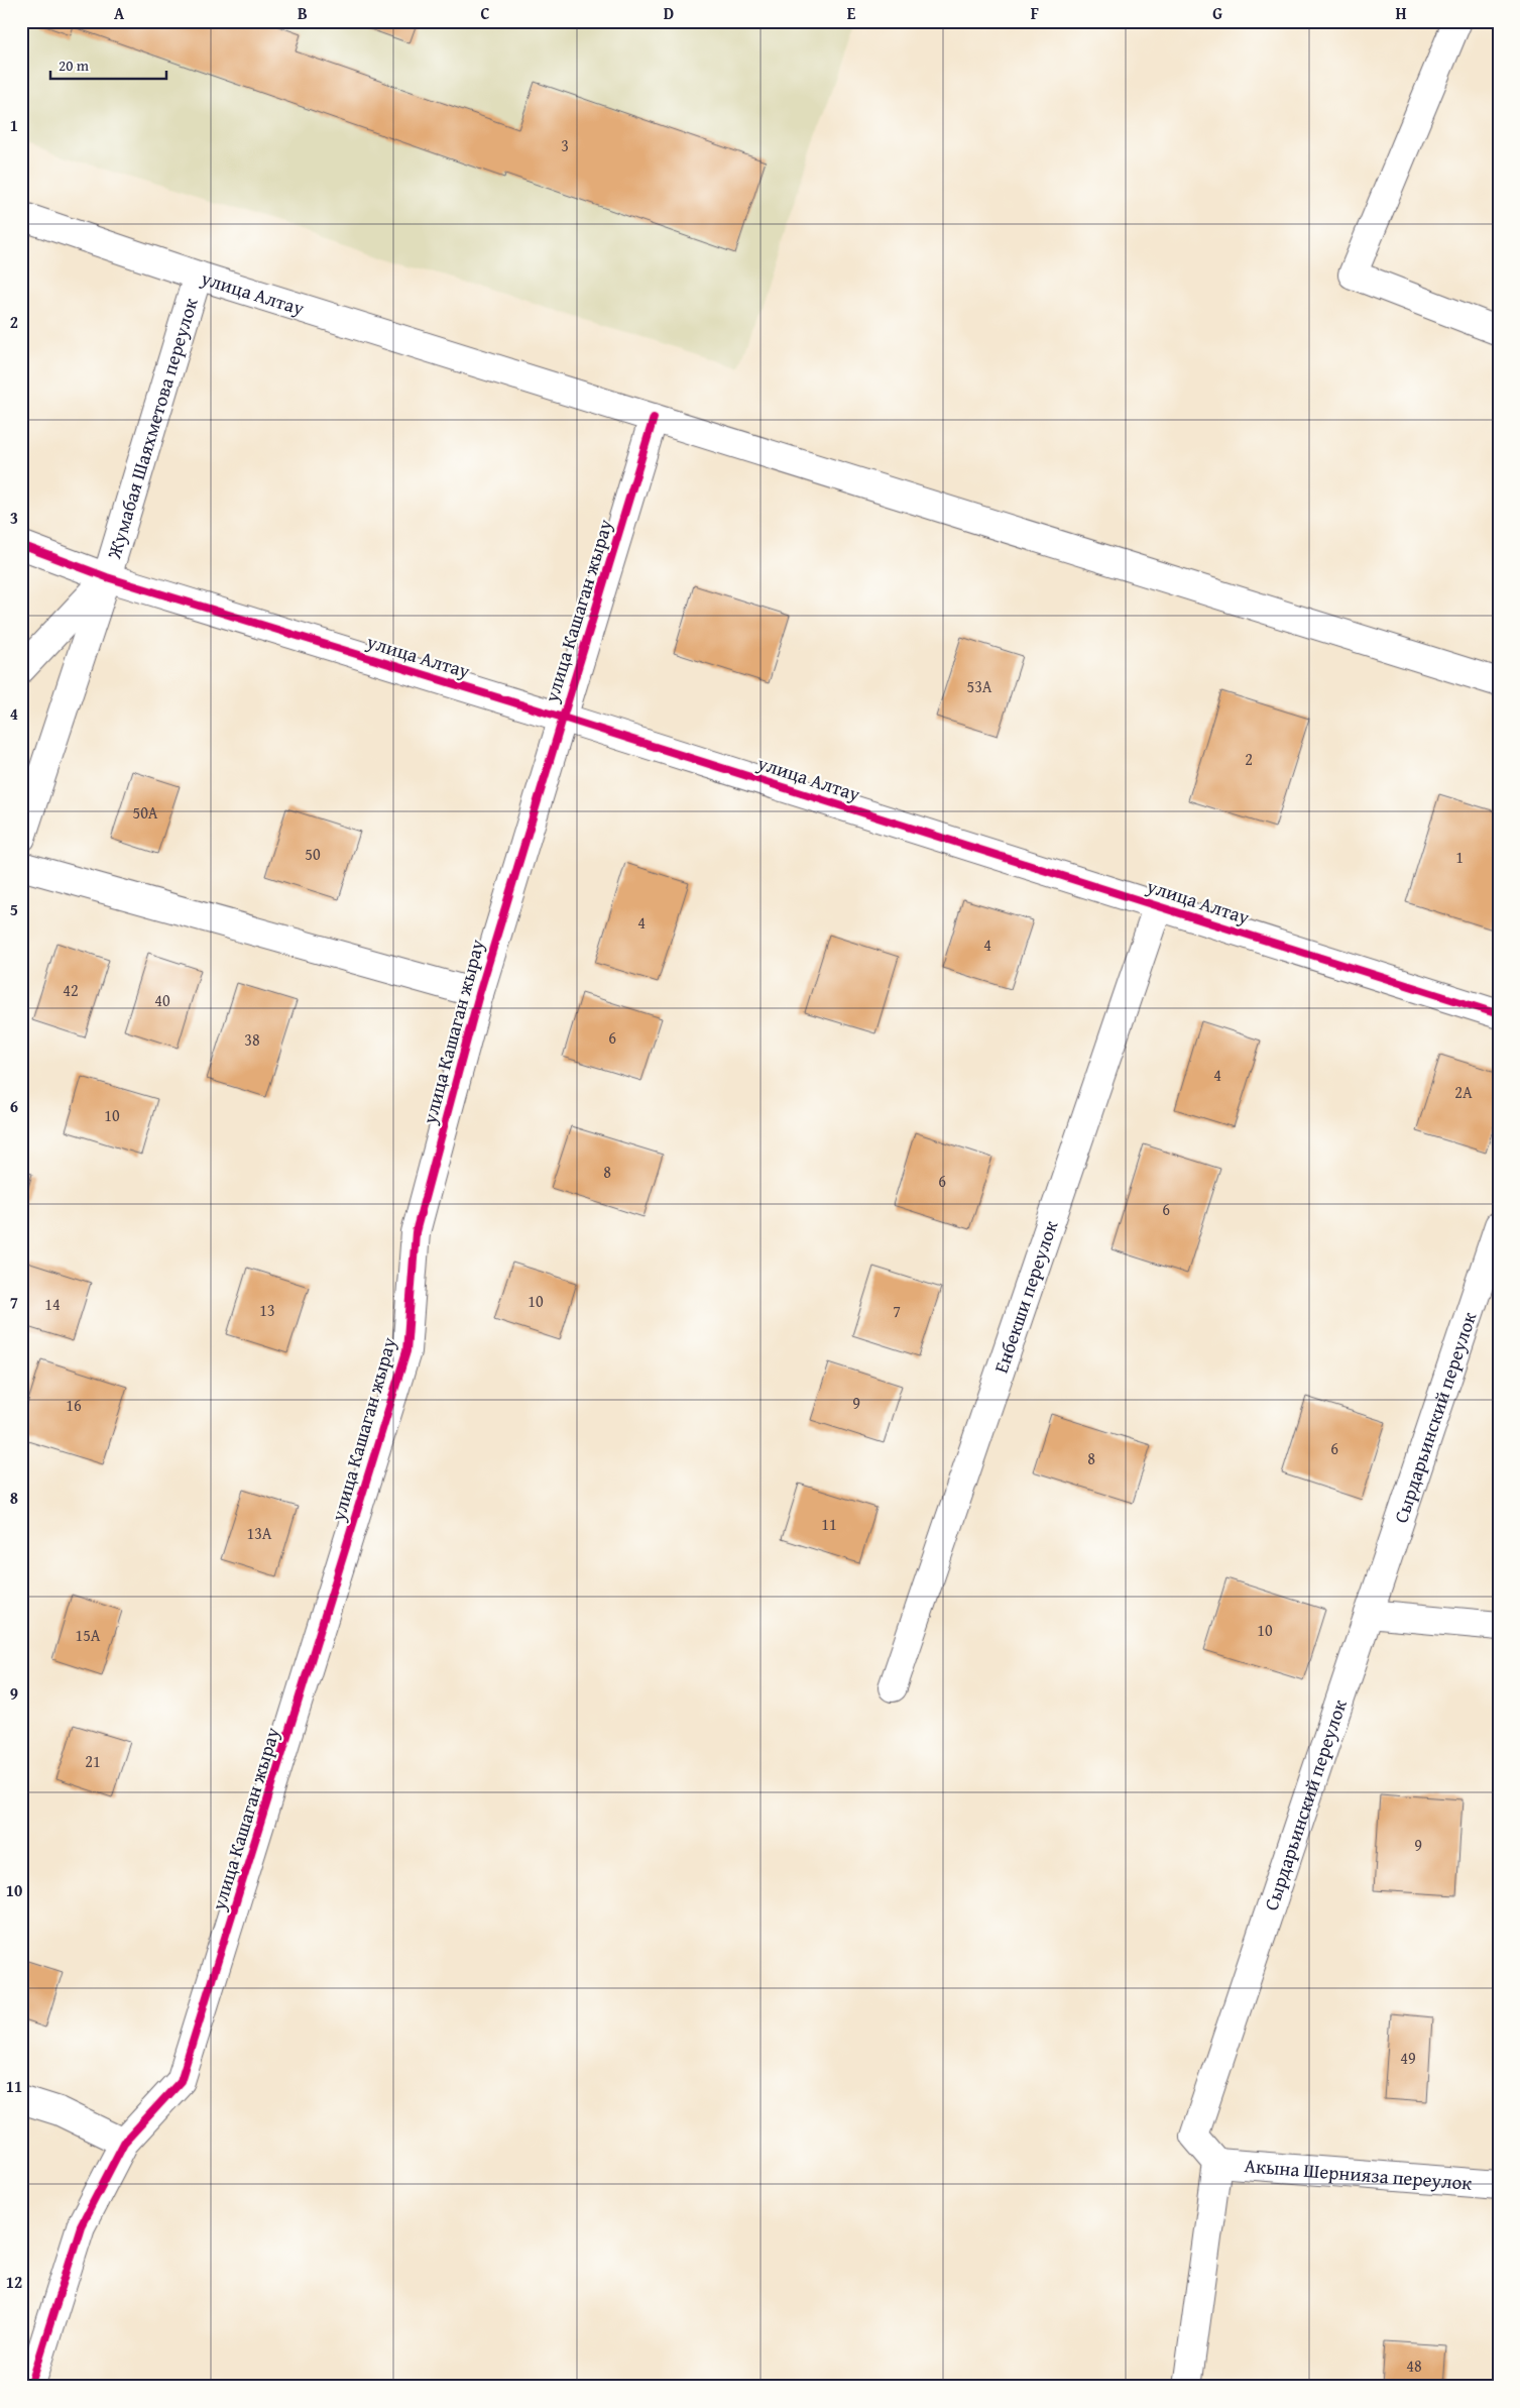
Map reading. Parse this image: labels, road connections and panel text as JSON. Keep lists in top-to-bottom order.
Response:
{
  "streets": {
    "street": [
      "улица Алтау",
      "Жумабая Шаяхметова переулок",
      "улица Кашаган жырау",
      "Енбекши переулок",
      "Сырдарьинский переулок",
      "Акына Шернияза переулок"
    ]
  },
  "crossings": [
    ["улица Алтау", "Жумабая Шаяхметова переулок"],
    ["улица Алтау", "улица Кашаган жырау"],
    ["улица Алтау", "Енбекши переулок"],
    ["Сырдарьинский переулок", "Акына Шернияза переулок"]
  ],
  "house_numbers": [
    "3",
    "53А",
    "2",
    "50А",
    "50",
    "1",
    "4",
    "4",
    "42",
    "40",
    "6",
    "38",
    "4",
    "2А",
    "10",
    "8",
    "6",
    "6",
    "10",
    "14",
    "13",
    "7",
    "9",
    "16",
    "6",
    "8",
    "11",
    "13А",
    "10",
    "15А",
    "21",
    "9",
    "49",
    "48"
  ],
  "scale_bar": "20 m",
  "grid": {
    "columns": [
      "A",
      "B",
      "C",
      "D",
      "E",
      "F",
      "G",
      "H"
    ],
    "rows": [
      "1",
      "2",
      "3",
      "4",
      "5",
      "6",
      "7",
      "8",
      "9",
      "10",
      "11",
      "12"
    ]
  }
}
